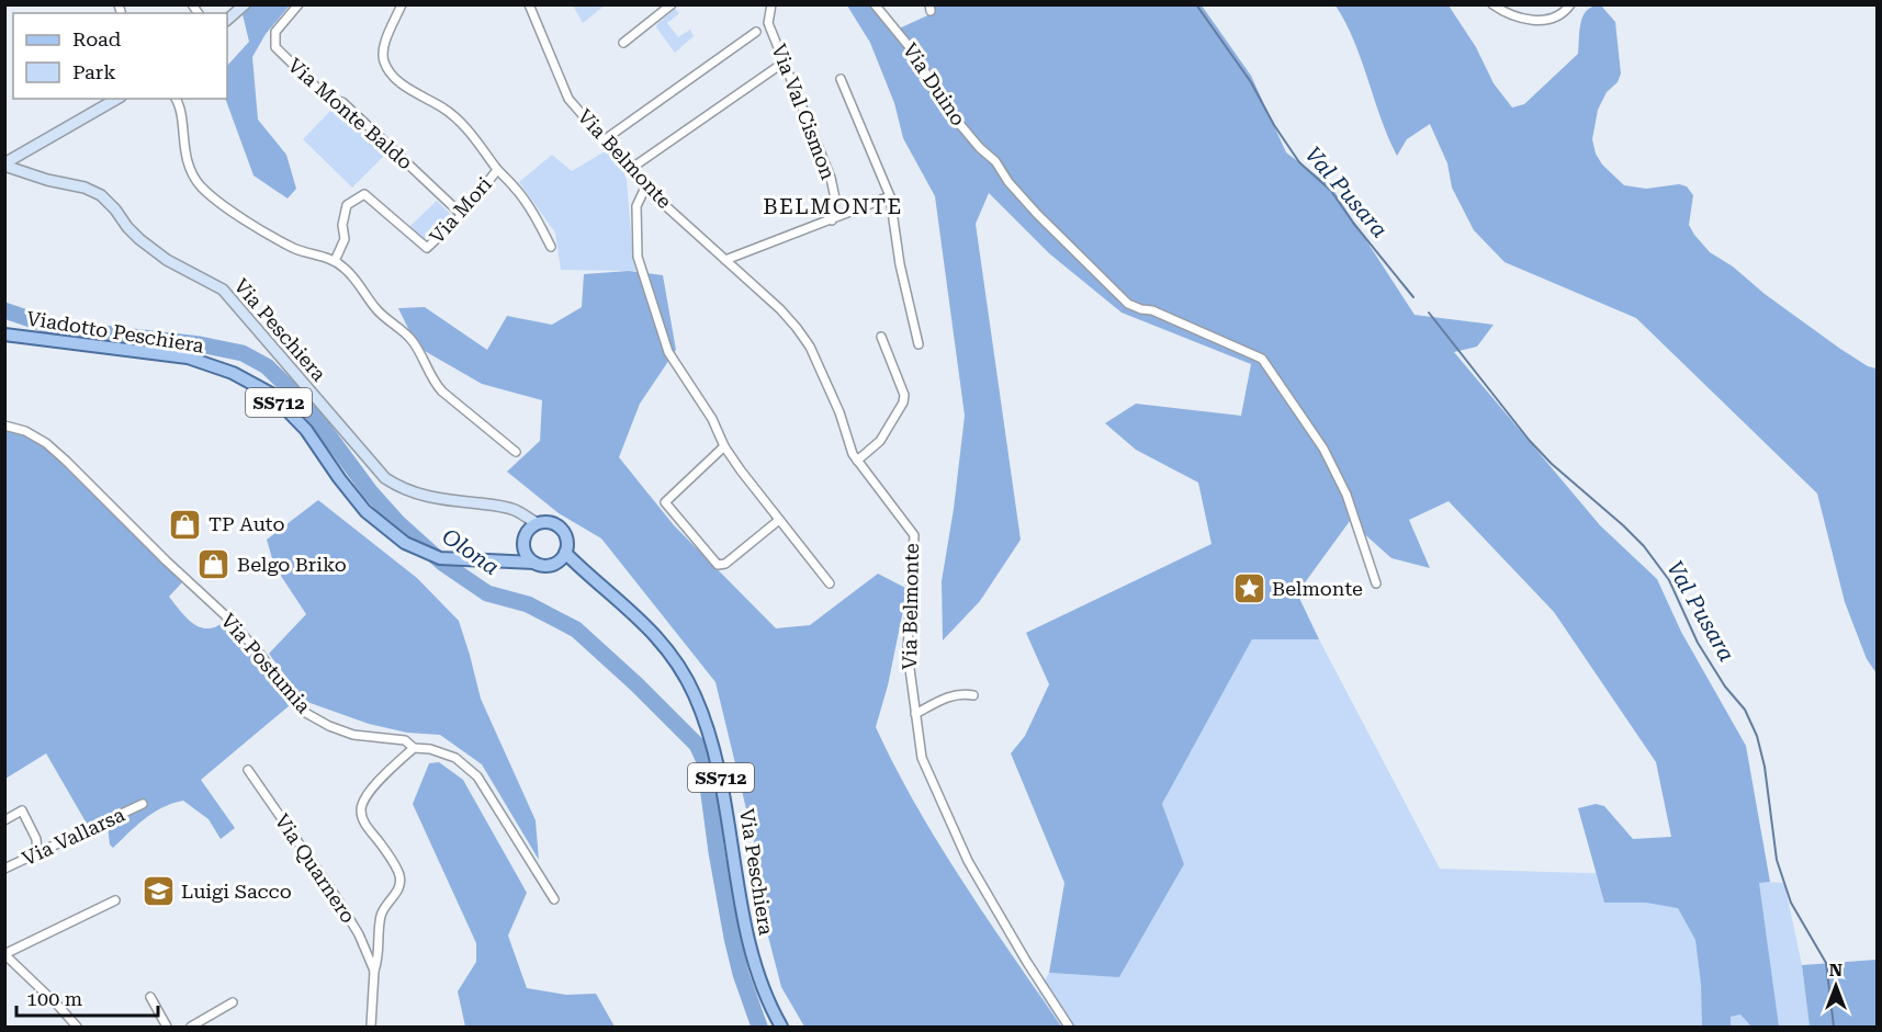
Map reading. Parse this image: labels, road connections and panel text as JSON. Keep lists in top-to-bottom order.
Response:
{
  "streets": {
    "main road": ["Via Peschiera", "Viadotto Peschiera", "SS712"],
    "street": [
      "Via Duino",
      "Via Val Cismon",
      "Via Monte Baldo",
      "Via Belmonte",
      "Via Mori",
      "Via Postumia",
      "Via Vallarsa",
      "Via Quarnero"
    ]
  },
  "crossings": [
    ["Via Monte Baldo", "Via Mori"],
    ["Via Peschiera", "Viadotto Peschiera"],
    ["Via Postumia", "Via Quarnero"]
  ],
  "districts": ["BELMONTE"],
  "water": ["Val Pusara", "Olona"],
  "places": {
    "shop": ["TP Auto", "Belgo Briko"],
    "place": ["Belmonte"],
    "school or university": ["Luigi Sacco"]
  },
  "legend": ["Road", "Park"],
  "scale_bar": "100 m",
  "north": "top"
}
